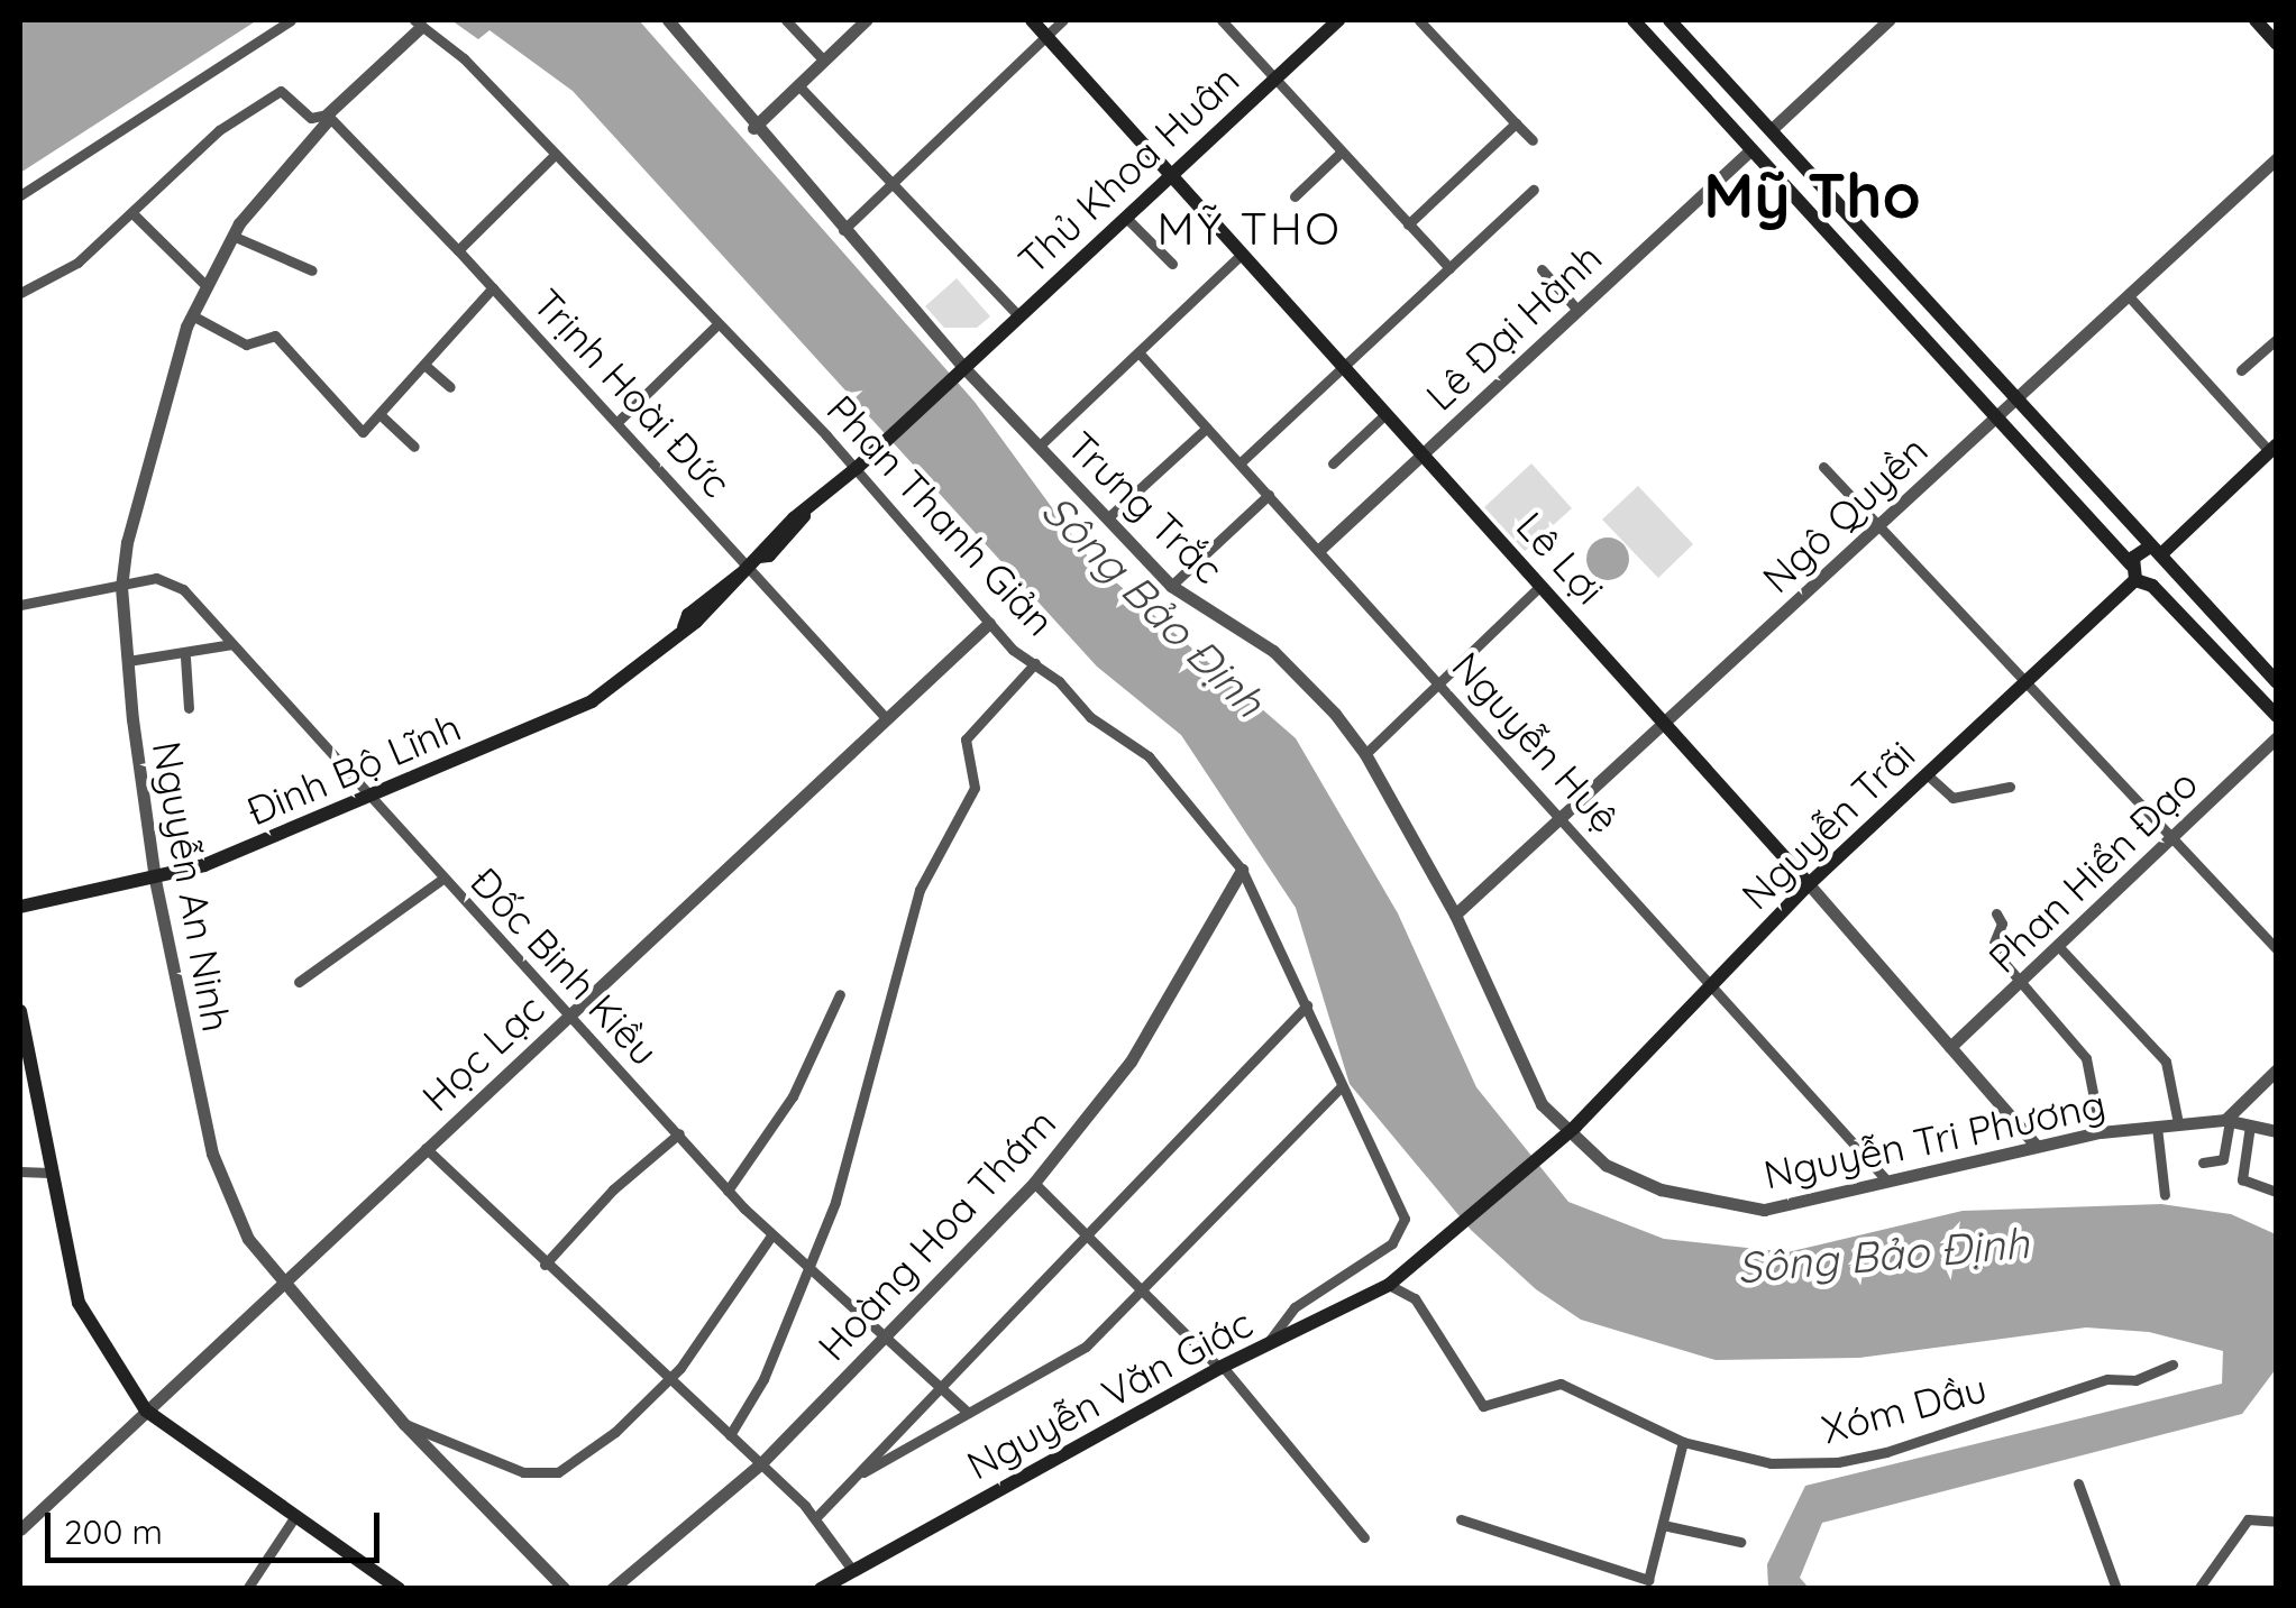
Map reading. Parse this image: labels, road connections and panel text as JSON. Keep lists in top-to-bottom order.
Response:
{
  "streets": {
    "main road": [
      "Thủ Khoa Huân",
      "Lê Lợi",
      "Đinh Bộ Lĩnh",
      "Nguyễn Trãi",
      "Nguyễn Văn Giác"
    ],
    "street": [
      "Lê Đại Hành",
      "Trịnh Hoài Đức",
      "Trưng Trắc",
      "Ngô Quyền",
      "Phan Thanh Giản",
      "Nguyễn Huệ",
      "Phan Hiển Đạo",
      "Nguyễn An Ninh",
      "Đốc Binh Kiều",
      "Học Lạc",
      "Nguyễn Tri Phương",
      "Hoàng Hoa Thám",
      "Xóm Dầu"
    ]
  },
  "crossings": [
    ["Thủ Khoa Huân", "Trưng Trắc"],
    ["Thủ Khoa Huân", "Lê Lợi"],
    ["Thủ Khoa Huân", "Đinh Bộ Lĩnh"],
    ["Lê Đại Hành", "Lê Lợi"],
    ["Lê Đại Hành", "Nguyễn Huệ"],
    ["Trịnh Hoài Đức", "Đinh Bộ Lĩnh"],
    ["Trịnh Hoài Đức", "Nguyễn An Ninh"],
    ["Trịnh Hoài Đức", "Học Lạc"],
    ["Trưng Trắc", "Ngô Quyền"],
    ["Trưng Trắc", "Nguyễn Tri Phương"],
    ["Ngô Quyền", "Lê Lợi"],
    ["Ngô Quyền", "Nguyễn Huệ"],
    ["Phan Thanh Giản", "Đinh Bộ Lĩnh"],
    ["Phan Thanh Giản", "Nguyễn An Ninh"],
    ["Phan Thanh Giản", "Học Lạc"],
    ["Phan Thanh Giản", "Hoàng Hoa Thám"],
    ["Phan Thanh Giản", "Nguyễn Văn Giác"],
    ["Lê Lợi", "Nguyễn Trãi"],
    ["Lê Lợi", "Phan Hiển Đạo"],
    ["Lê Lợi", "Nguyễn Tri Phương"],
    ["Nguyễn Huệ", "Nguyễn Trãi"],
    ["Nguyễn Huệ", "Nguyễn Tri Phương"],
    ["Đinh Bộ Lĩnh", "Nguyễn An Ninh"],
    ["Đinh Bộ Lĩnh", "Đốc Binh Kiều"],
    ["Nguyễn Trãi", "Nguyễn Văn Giác"],
    ["Nguyễn An Ninh", "Đốc Binh Kiều"],
    ["Nguyễn An Ninh", "Học Lạc"],
    ["Đốc Binh Kiều", "Học Lạc"],
    ["Đốc Binh Kiều", "Hoàng Hoa Thám"],
    ["Nguyễn Văn Giác", "Xóm Dầu"]
  ],
  "districts": ["Mỹ Tho", "MỸ THO"],
  "water": ["Sông Bảo Định"],
  "scale_bar": "200 m"
}
